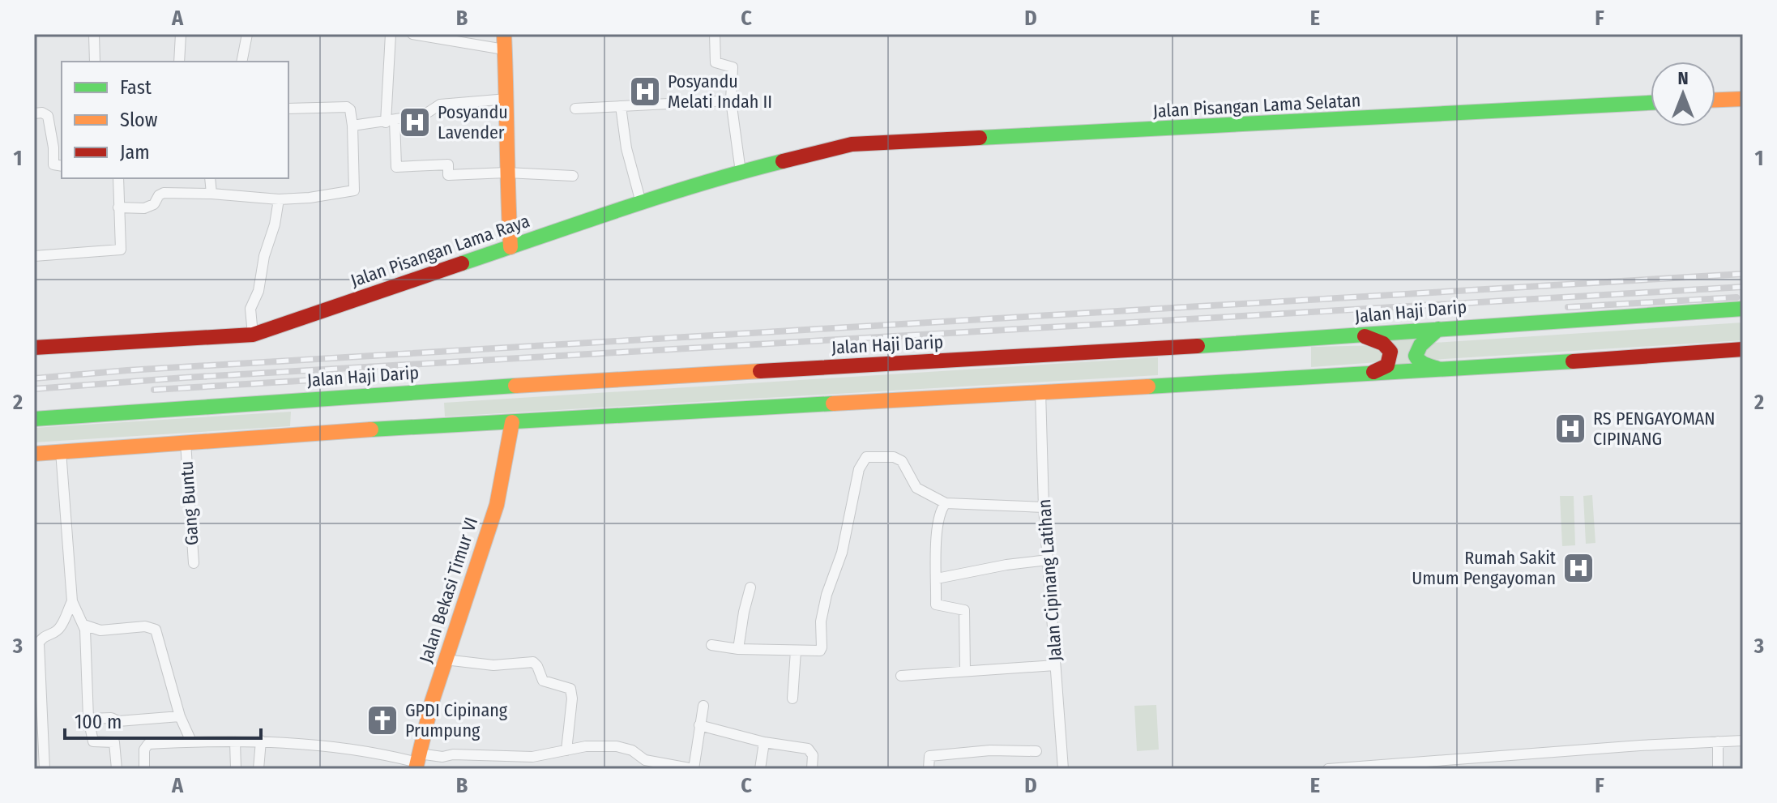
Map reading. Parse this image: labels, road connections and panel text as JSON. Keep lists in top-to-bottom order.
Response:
{
  "streets": {
    "main road": [
      "Jalan Pisangan Lama Selatan",
      "Jalan Pisangan Lama Raya",
      "Jalan Haji Darip",
      "Jalan Bekasi Timur VI"
    ],
    "street": ["Gang Buntu", "Jalan Cipinang Latihan"]
  },
  "crossings": [
    ["Jalan Pisangan Lama Selatan", "Jalan Pisangan Lama Raya"]
  ],
  "places": {
    "hospital": [
      "Posyandu Melati Indah II",
      "Posyandu Lavender",
      "RS PENGAYOMAN CIPINANG",
      "Rumah Sakit Umum Pengayoman"
    ],
    "church": ["GPDI Cipinang Prumpung"]
  },
  "legend": ["Fast", "Slow", "Jam"],
  "scale_bar": "100 m",
  "north": "top",
  "grid": {
    "columns": [
      "A",
      "B",
      "C",
      "D",
      "E",
      "F"
    ],
    "rows": ["1", "2", "3"]
  }
}
